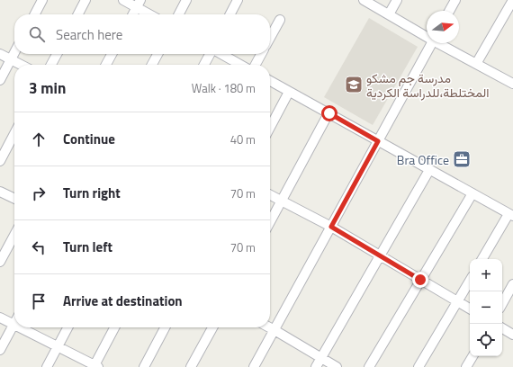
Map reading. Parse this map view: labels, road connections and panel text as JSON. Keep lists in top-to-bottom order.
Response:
{
  "places": {
    "school or university": ["مدرسة جم مشكو المختلطة،للدراسة الكردية"],
    "office": ["Bra Office"]
  },
  "north": "right",
  "page": {
    "search": "Search here",
    "heading": ["3 min", "Walk · 180 m"],
    "list": [
      ["Continue", "40 m"],
      ["Turn right", "70 m"],
      ["Turn left", "70 m"],
      "Arrive at destination"
    ],
    "map_buttons": ["+", "−"]
  }
}
